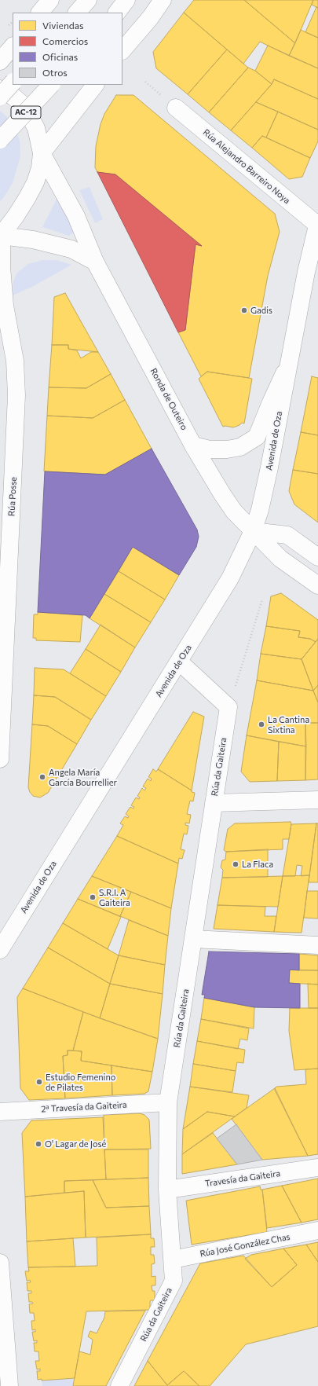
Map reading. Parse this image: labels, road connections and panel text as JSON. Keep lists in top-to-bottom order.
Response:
{
  "streets": {
    "street": [
      "AC-12",
      "Rúa Alejandro Barreiro Noya",
      "Ronda de Outeiro",
      "Avenida de Oza",
      "Rúa Posse",
      "Rúa da Gaiteira",
      "2ª Travesía da Gaiteira",
      "Travesía da Gaiteira",
      "Rúa José González Chas"
    ]
  },
  "crossings": [
    ["Rúa Alejandro Barreiro Noya", "Avenida de Oza"],
    ["Ronda de Outeiro", "Avenida de Oza"],
    ["Rúa da Gaiteira", "2ª Travesía da Gaiteira"],
    ["Rúa da Gaiteira", "Travesía da Gaiteira"],
    ["Rúa da Gaiteira", "Rúa José González Chas"]
  ],
  "places": [
    "Gadis",
    "La Cantina Sixtina",
    "Angela María García Bourrellier",
    "La Flaca",
    "S.R.I. A Gaiteira",
    "Estudio Femenino de Pilates",
    "O' Lagar de José"
  ],
  "legend": [
    "Viviendas",
    "Comercios",
    "Oficinas",
    "Otros"
  ]
}
